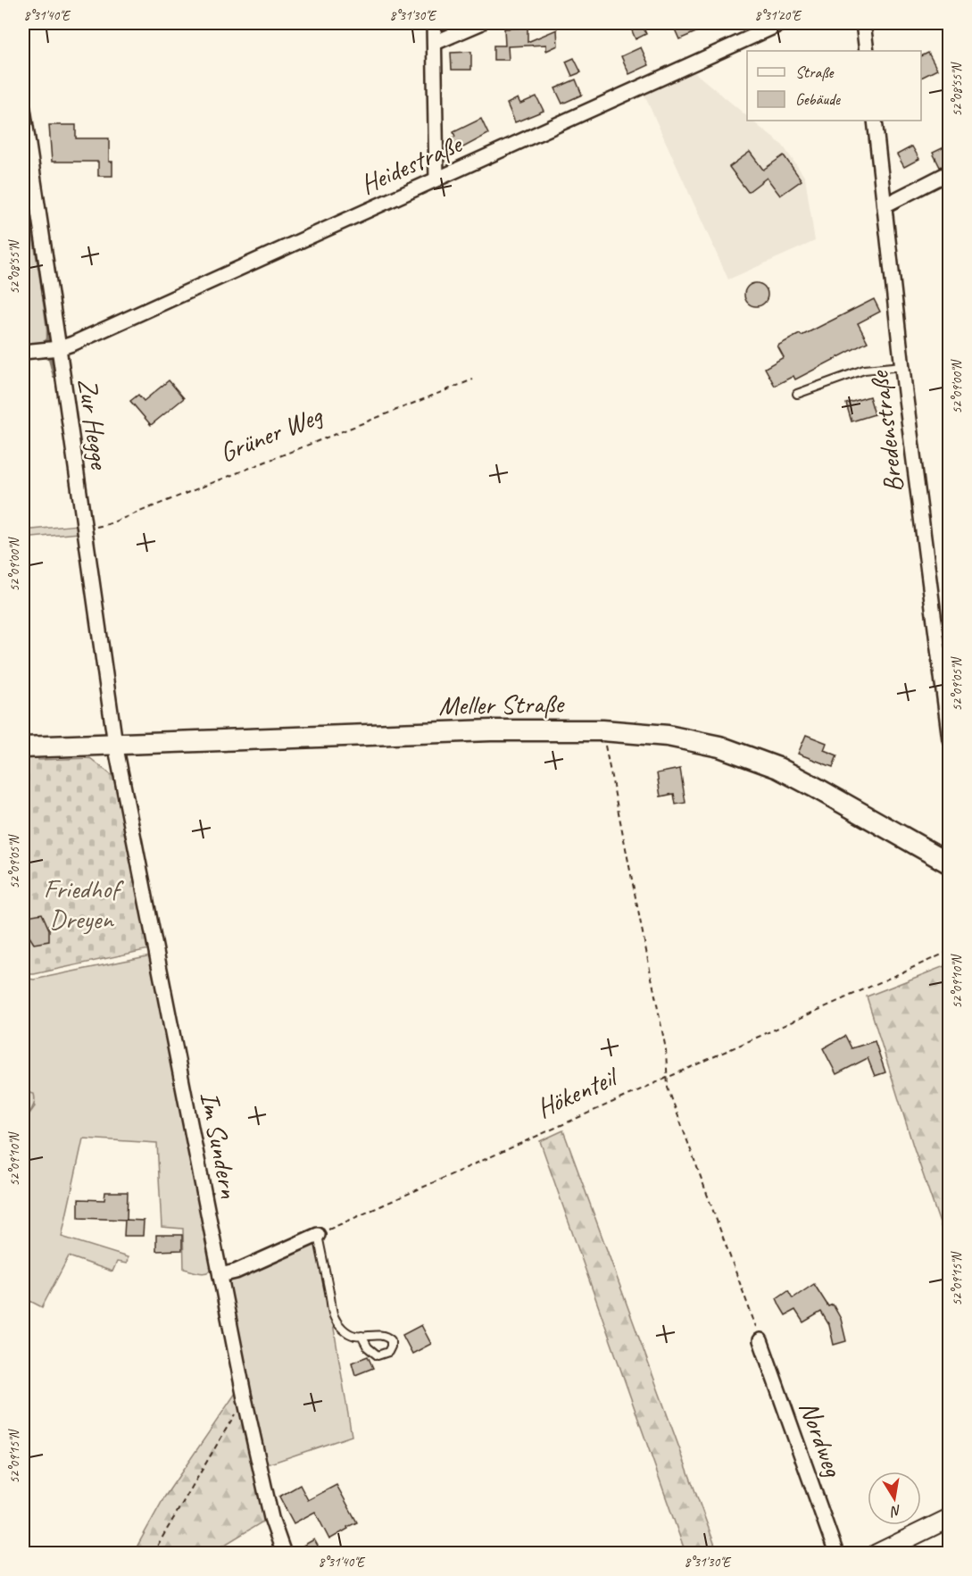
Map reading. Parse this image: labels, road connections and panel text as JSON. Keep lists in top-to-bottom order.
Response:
{
  "streets": {
    "main road": ["Meller Straße"],
    "street": [
      "Heidestraße",
      "Zur Hegge",
      "Bredenstraße",
      "Im Sundern",
      "Nordweg"
    ],
    "path": ["Grüner Weg", "Hökenteil"]
  },
  "crossings": [
    ["Heidestraße", "Zur Hegge"],
    ["Zur Hegge", "Grüner Weg"],
    ["Zur Hegge", "Meller Straße"],
    ["Zur Hegge", "Im Sundern"],
    ["Meller Straße", "Im Sundern"]
  ],
  "parks": ["Friedhof Dreyen"],
  "legend": ["Straße", "Gebäude"],
  "north": "bottom",
  "coordinates": [
    "8°31'40\"E",
    "8°31'30\"E",
    "8°31'20\"E",
    "52°08'55\"N",
    "52°09'00\"N",
    "52°09'05\"N",
    "52°09'10\"N",
    "52°09'15\"N"
  ]
}
